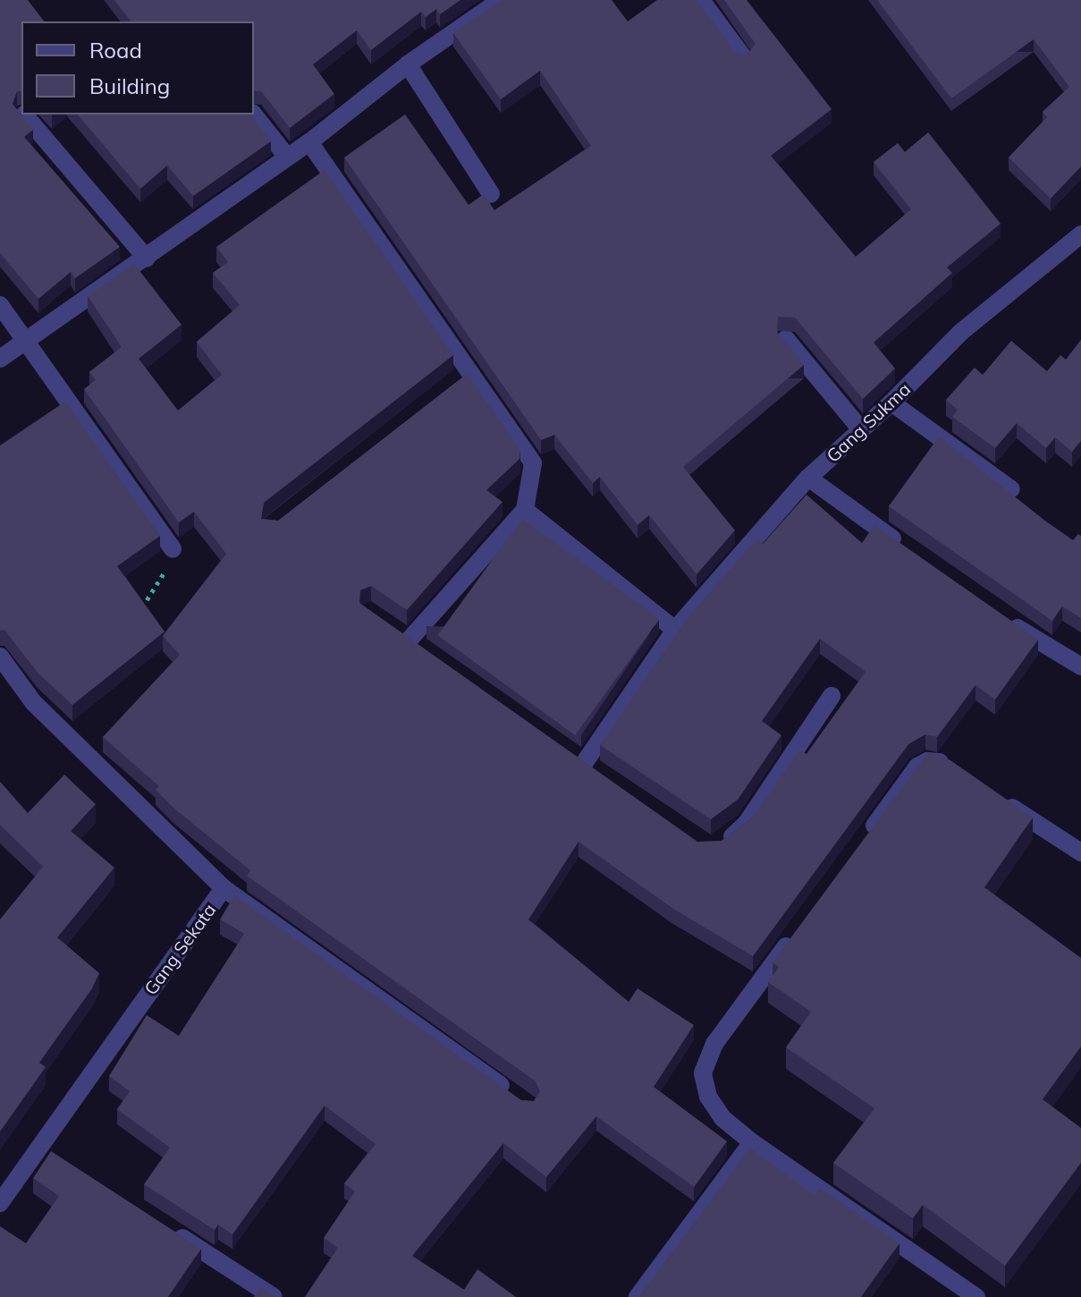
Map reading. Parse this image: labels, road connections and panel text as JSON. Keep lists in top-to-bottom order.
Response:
{
  "streets": {
    "street": ["Gang Sukma", "Gang Sekata"]
  },
  "legend": ["Road", "Building"]
}
